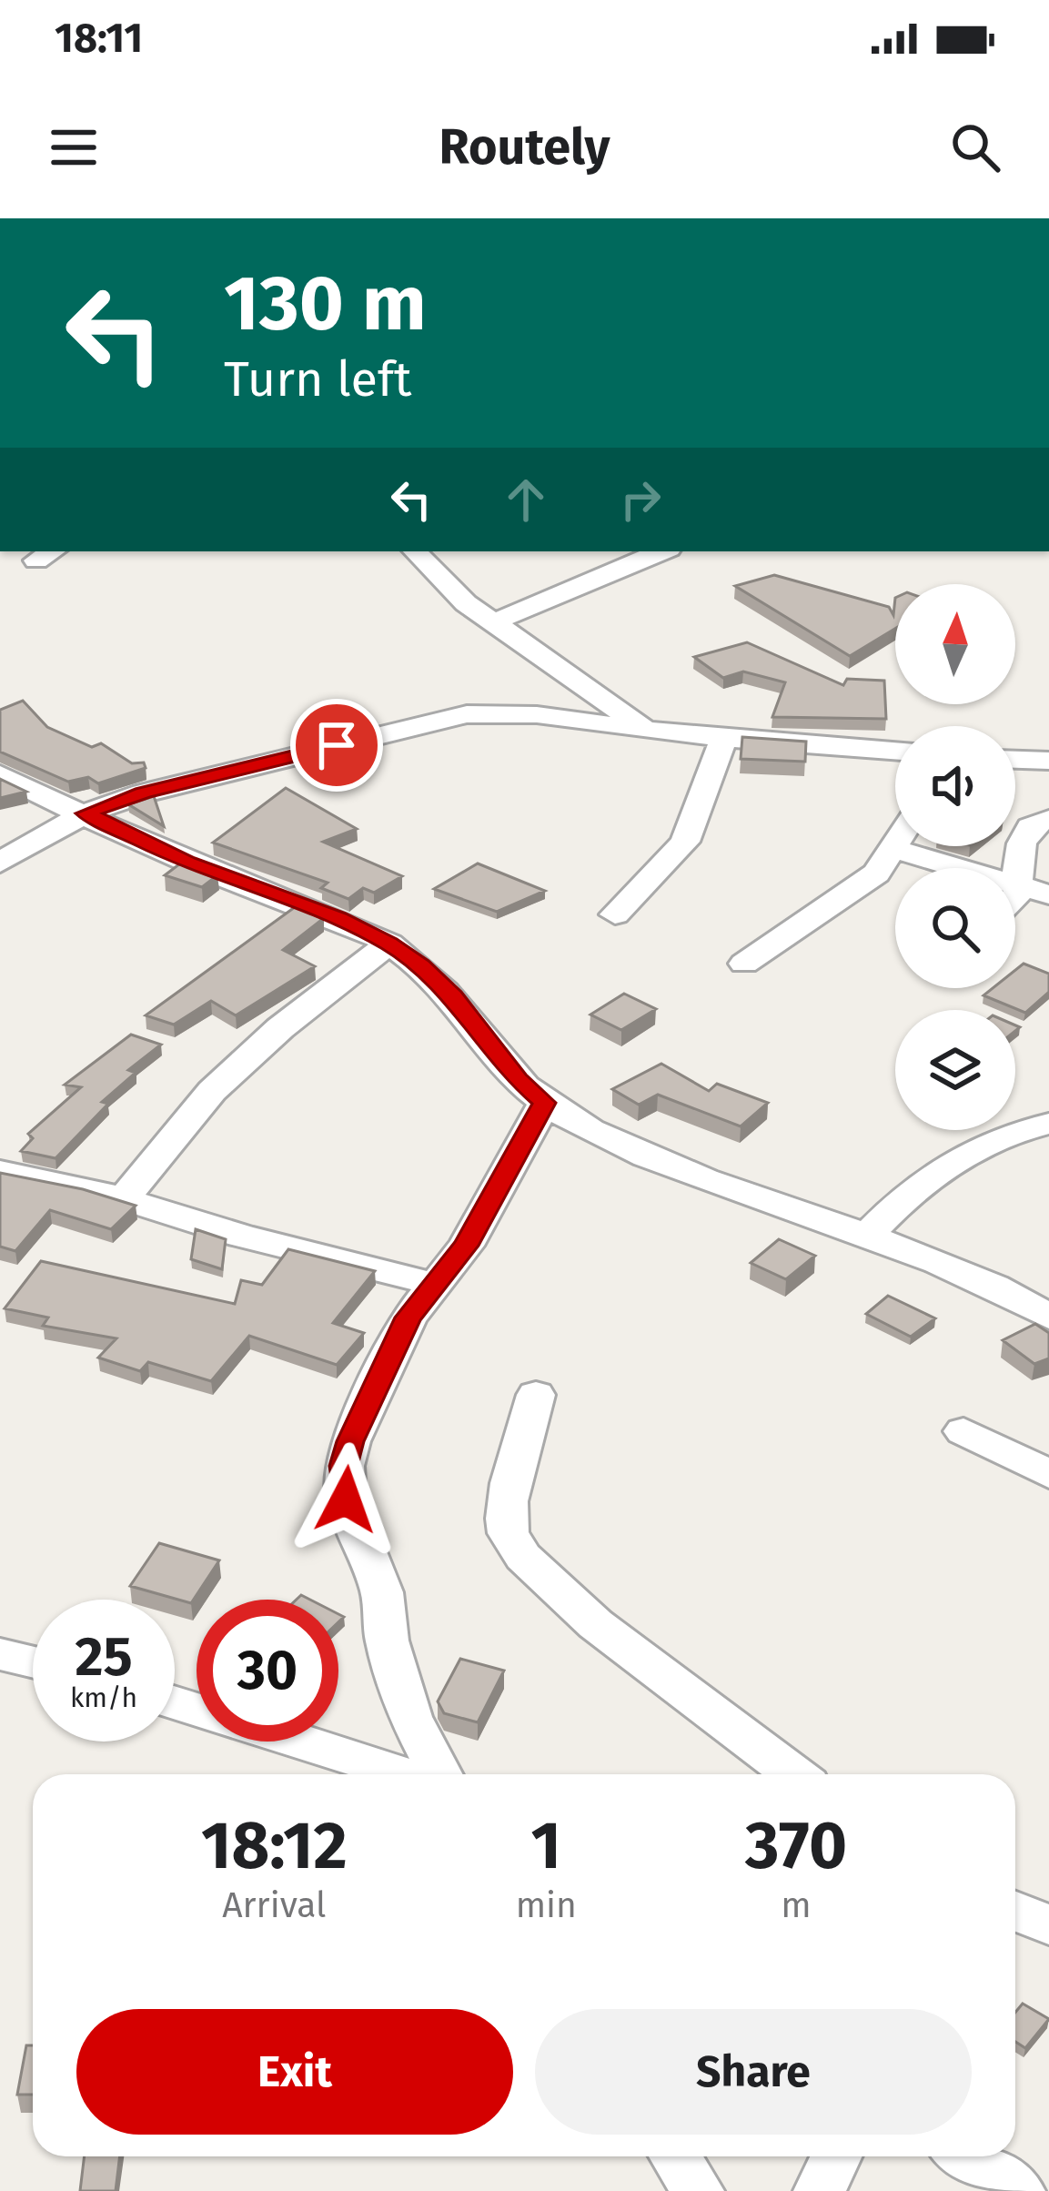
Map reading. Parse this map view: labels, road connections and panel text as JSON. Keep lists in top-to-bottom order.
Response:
{
  "north": "top",
  "page": {
    "status": "18:11",
    "header": "Routely",
    "turn": ["130 m", "Turn left"],
    "speed": "25 km/h",
    "limit": "30",
    "eta": [
      "18:12",
      "Arrival",
      "1",
      "min",
      "370",
      "m"
    ],
    "buttons": ["Exit", "Share"]
  }
}
